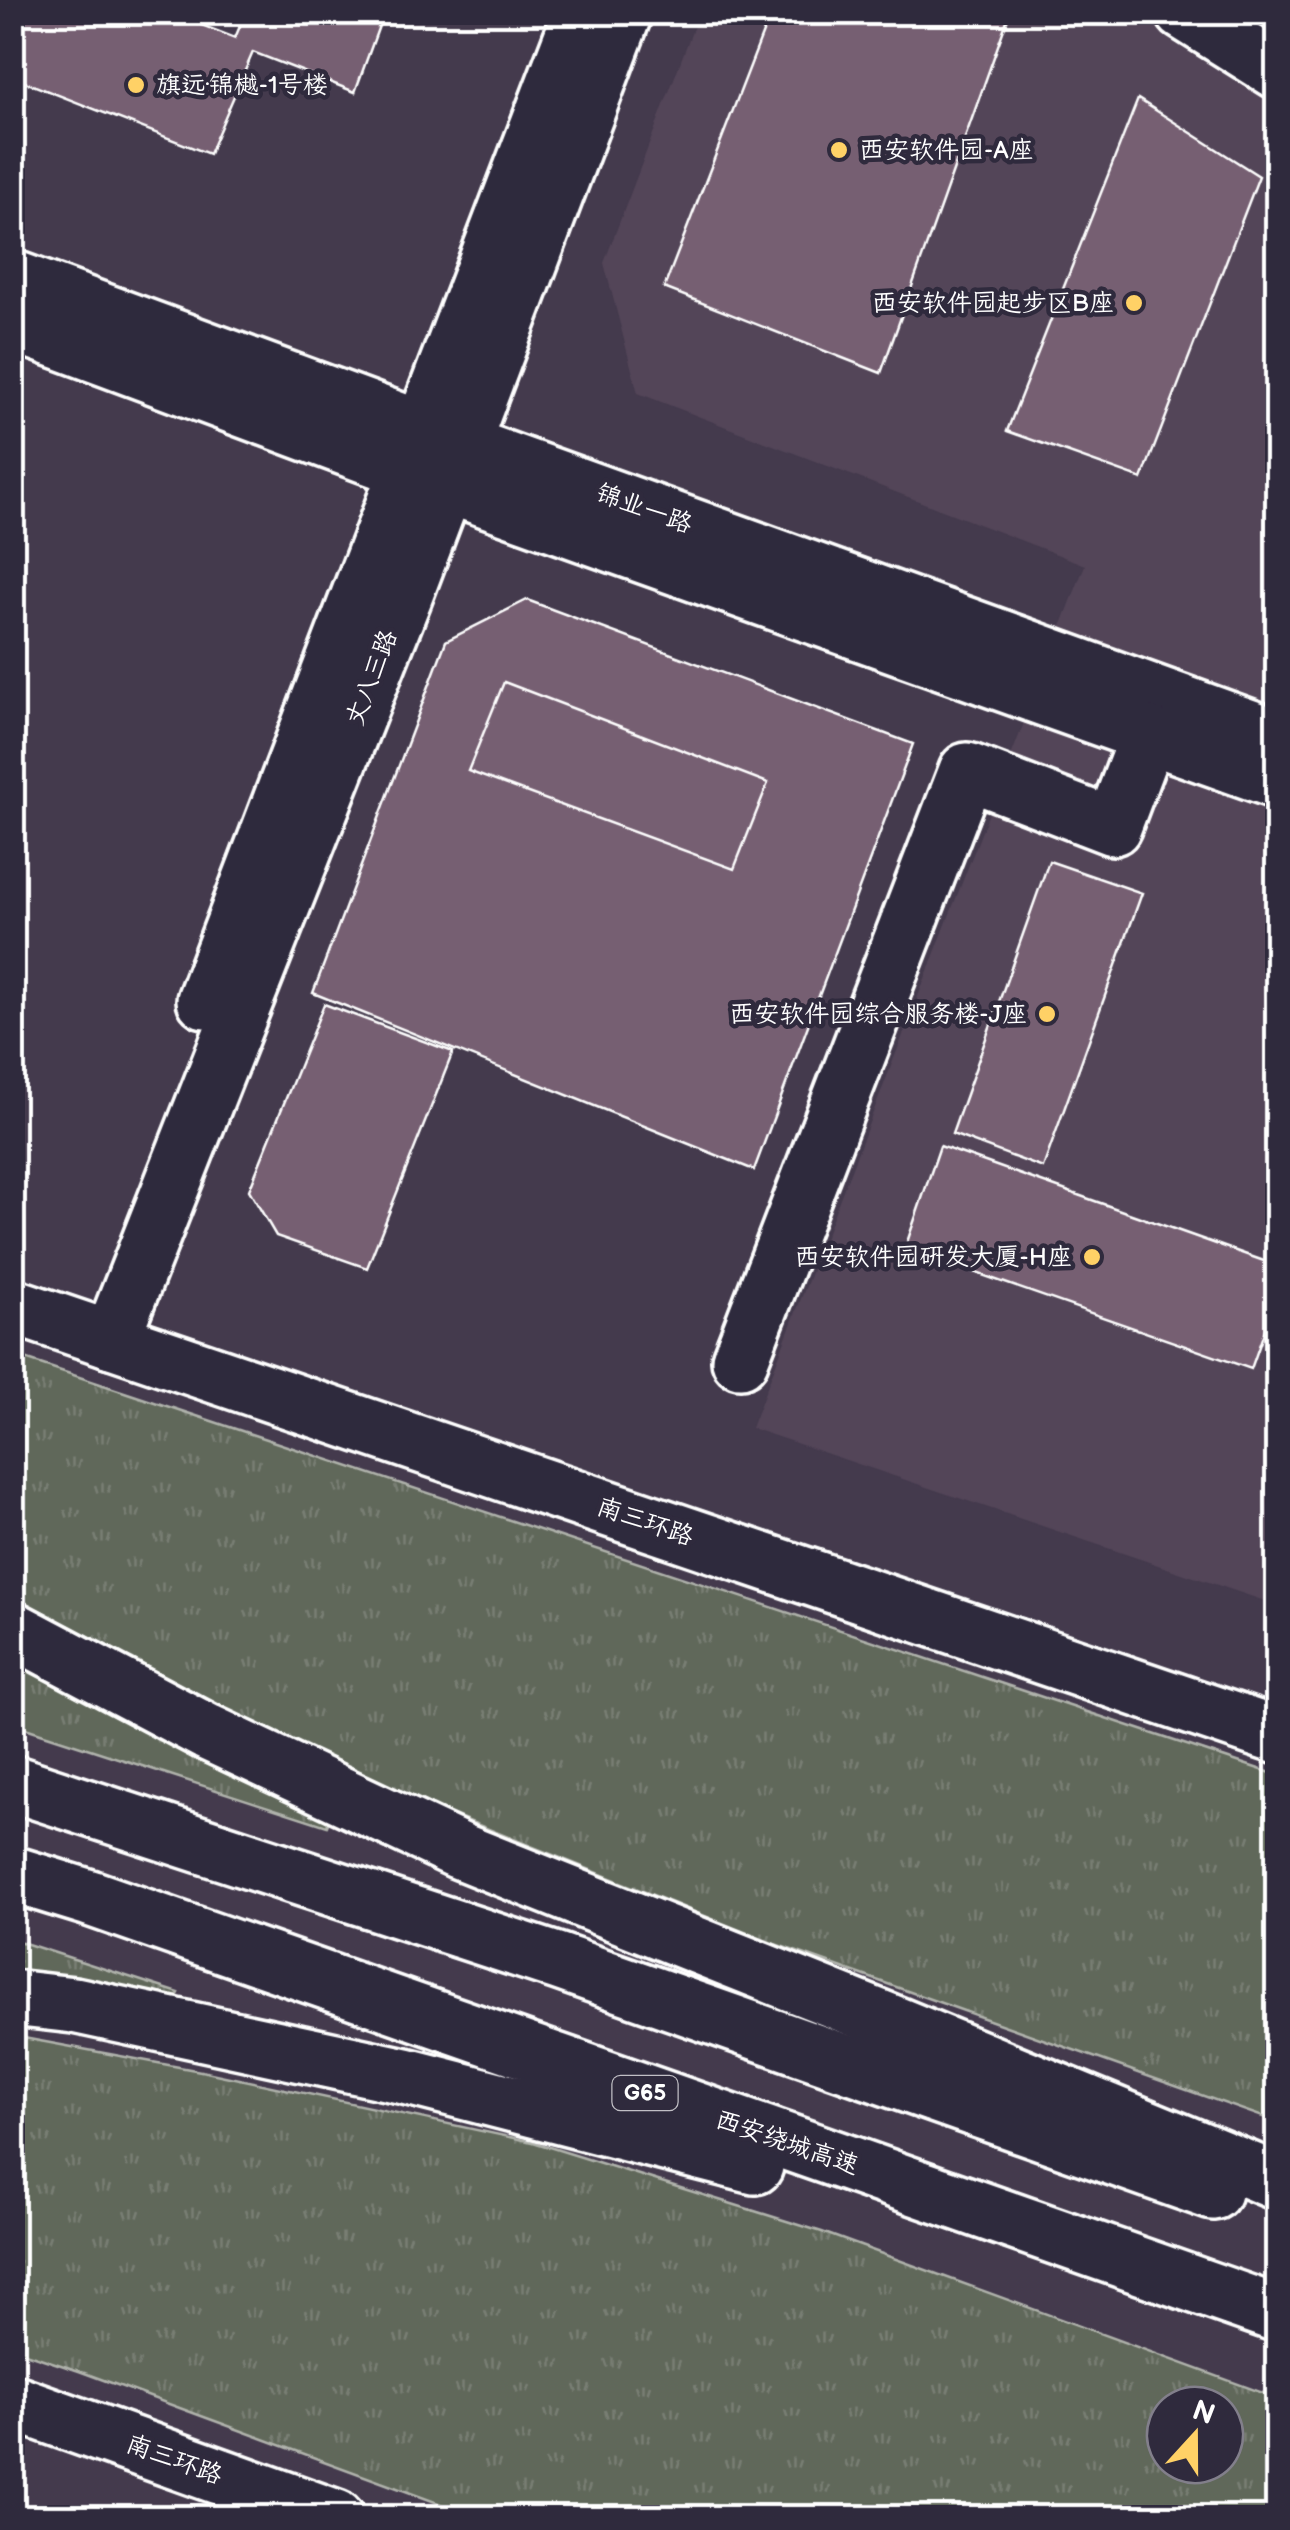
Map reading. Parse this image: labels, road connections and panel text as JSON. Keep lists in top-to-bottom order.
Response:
{
  "streets": {
    "main road": [
      "锦业一路",
      "丈八三路",
      "南三环路",
      "G65",
      "西安绕城高速"
    ]
  },
  "crossings": [
    ["锦业一路", "丈八三路"],
    ["丈八三路", "南三环路"]
  ],
  "places": [
    "旗远·锦樾-1号楼",
    "西安软件园-A座",
    "西安软件园起步区B座",
    "西安软件园综合服务楼-J座",
    "西安软件园研发大厦-H座"
  ],
  "north": "top"
}
